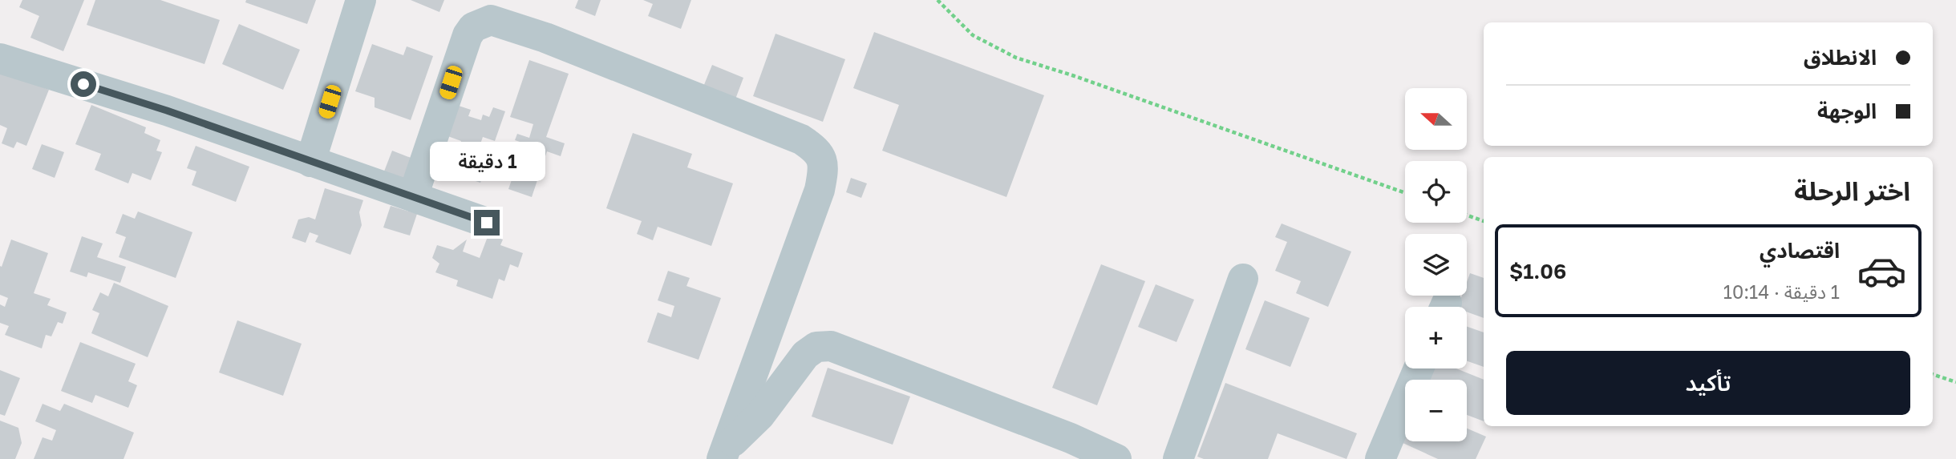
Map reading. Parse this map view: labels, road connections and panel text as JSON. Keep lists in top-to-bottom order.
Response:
{
  "north": "left",
  "page": {
    "banner": ["الانطلاق", "الوجهة"],
    "map_buttons": ["+", "−"],
    "bubble": "1 دقيقة",
    "heading": "اختر الرحلة",
    "list": [
      {
        "name": "اقتصادي",
        "note": "1 دقيقة · 10:14",
        "value": "$1.06"
      }
    ],
    "buttons": "تأكيد"
  }
}
